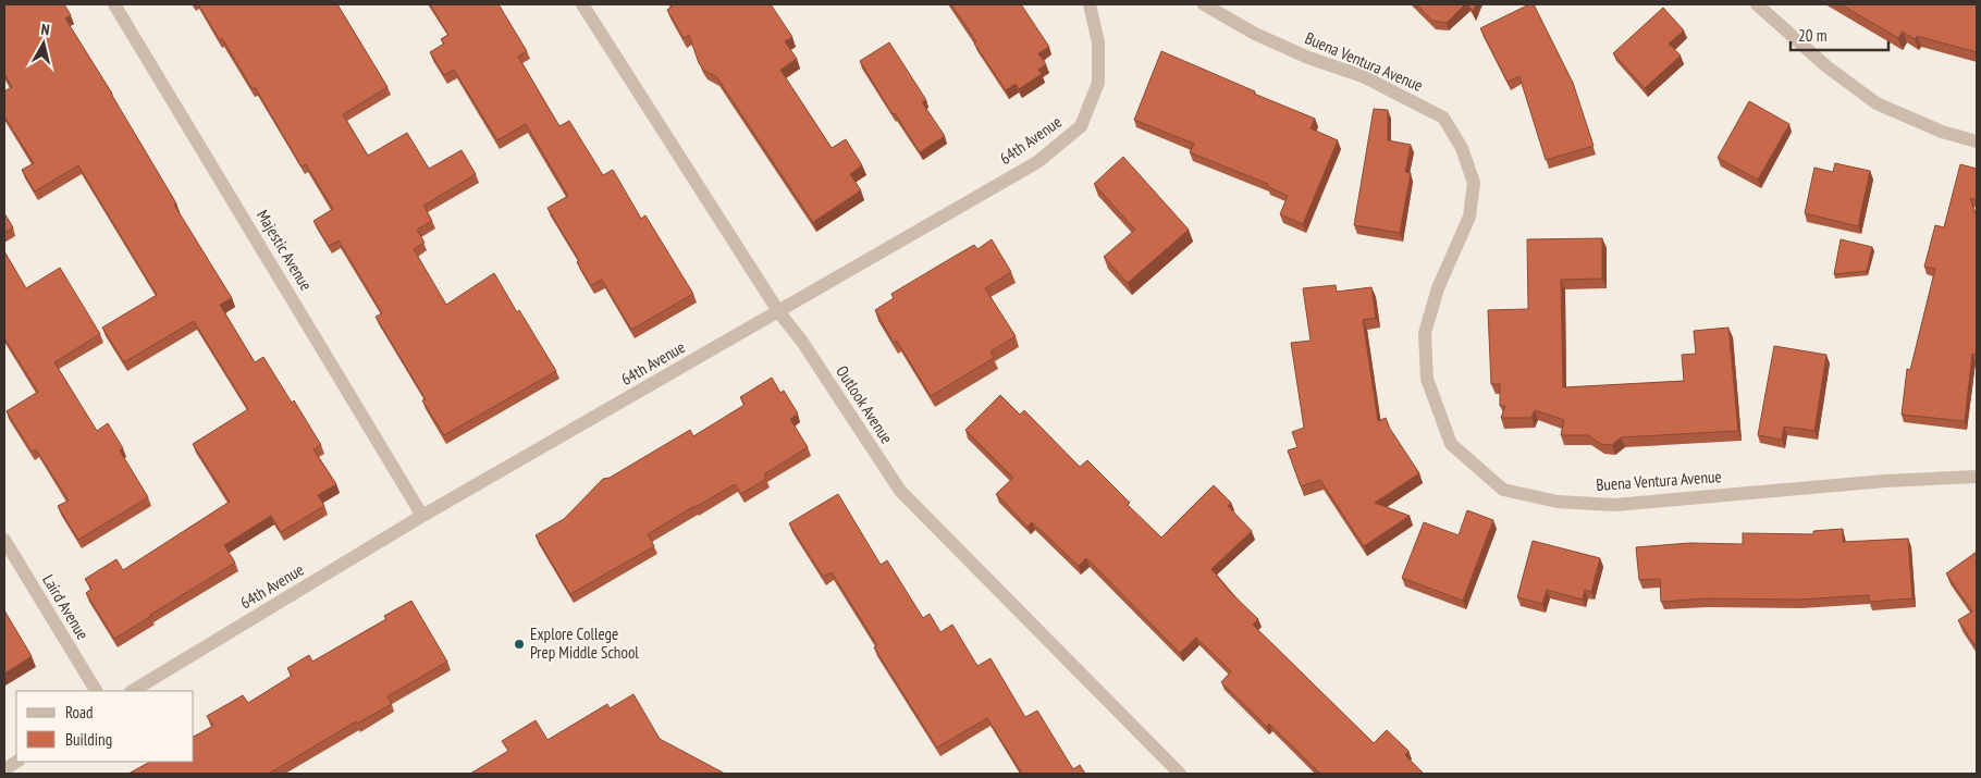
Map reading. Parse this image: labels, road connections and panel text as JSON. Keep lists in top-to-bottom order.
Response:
{
  "streets": {
    "street": [
      "Buena Ventura Avenue",
      "64th Avenue",
      "Majestic Avenue",
      "Outlook Avenue",
      "Laird Avenue"
    ]
  },
  "crossings": [
    ["64th Avenue", "Majestic Avenue"],
    ["64th Avenue", "Outlook Avenue"]
  ],
  "places": ["Explore College Prep Middle School"],
  "legend": ["Road", "Building"],
  "scale_bar": "20 m",
  "north": "top"
}
